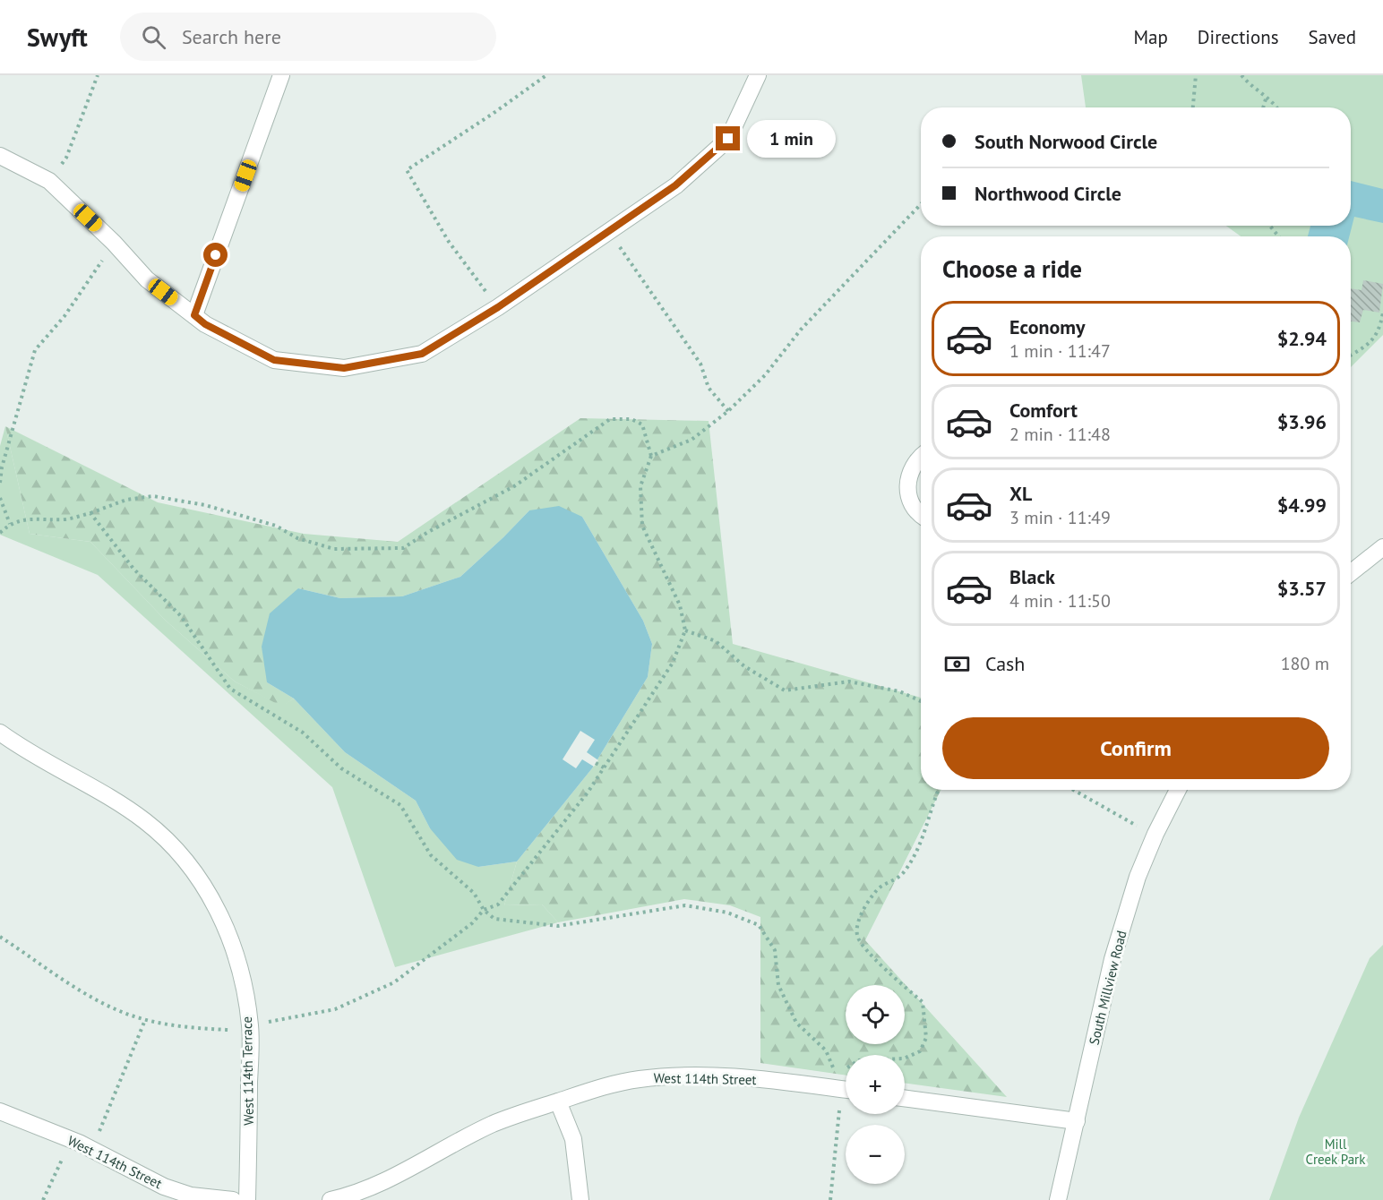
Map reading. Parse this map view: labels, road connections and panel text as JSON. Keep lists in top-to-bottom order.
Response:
{
  "streets": {
    "street": ["South Millview Road", "West 114th Terrace", "West 114th Street"]
  },
  "parks": ["Mill Creek Park"],
  "page": {
    "header": "Swyft",
    "search": "Search here",
    "nav": ["Map", "Directions", "Saved"],
    "banner": ["South Norwood Circle", "Northwood Circle"],
    "bubble": "1 min",
    "heading": "Choose a ride",
    "list": [
      {
        "name": "Economy",
        "note": "1 min · 11:47",
        "value": "$2.94"
      },
      {
        "name": "Comfort",
        "note": "2 min · 11:48",
        "value": "$3.96"
      },
      {
        "name": "XL",
        "note": "3 min · 11:49",
        "value": "$4.99"
      },
      {
        "name": "Black",
        "note": "4 min · 11:50",
        "value": "$3.57"
      }
    ],
    "pay": ["Cash", "180 m"],
    "buttons": "Confirm",
    "map_buttons": ["+", "−"]
  }
}
